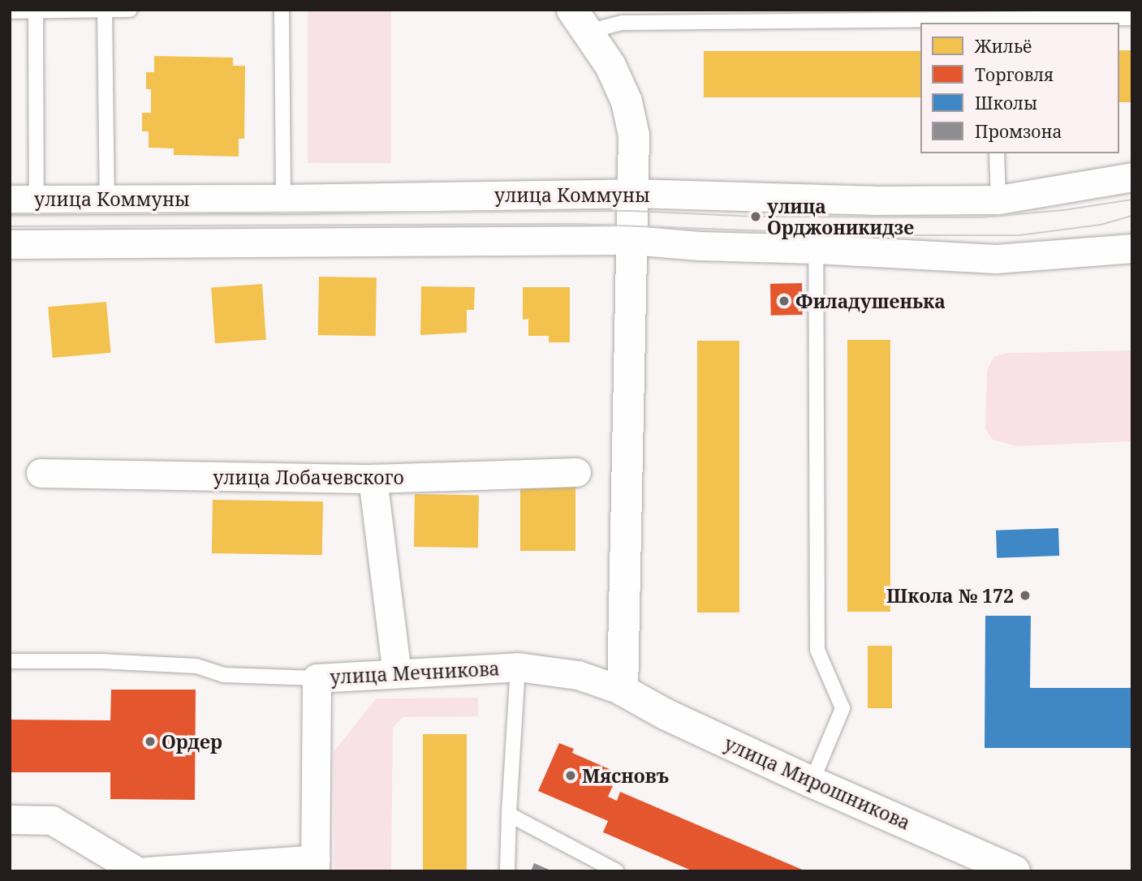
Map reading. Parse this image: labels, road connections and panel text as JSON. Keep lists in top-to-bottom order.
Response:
{
  "streets": {
    "street": [
      "улица Коммуны",
      "улица Лобачевского",
      "улица Мечникова",
      "улица Мирошникова"
    ]
  },
  "crossings": [
    ["улица Мечникова", "улица Мирошникова"]
  ],
  "places": [
    "улица Орджоникидзе",
    "Филадушенька",
    "Школа № 172",
    "Ордер",
    "Мясновъ"
  ],
  "legend": [
    "Жильё",
    "Торговля",
    "Школы",
    "Промзона"
  ]
}
